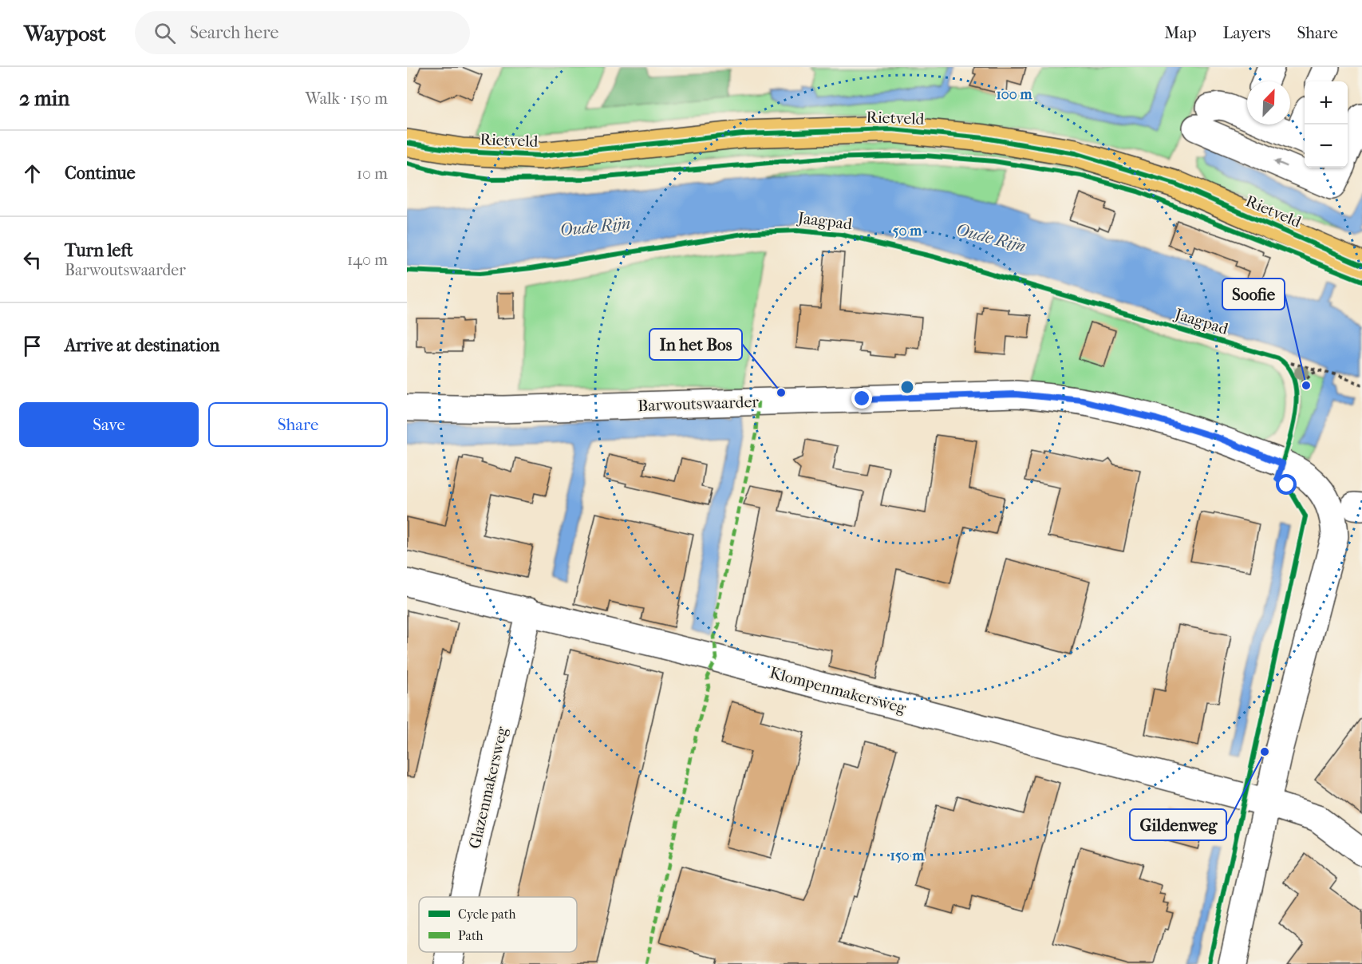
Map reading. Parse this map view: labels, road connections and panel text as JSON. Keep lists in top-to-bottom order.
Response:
{
  "streets": {
    "main road": ["Rietveld"],
    "street": ["Barwoutswaarder", "Klompenmakersweg", "Glazenmakersweg"],
    "cycle path": ["Jaagpad"]
  },
  "crossings": [
    ["Klompenmakersweg", "Glazenmakersweg"]
  ],
  "water": ["Oude Rijn"],
  "places": ["Soofie", "In het Bos", "Gildenweg"],
  "legend": ["Cycle path", "Path"],
  "north": "top right",
  "page": {
    "header": "Waypost",
    "search": "Search here",
    "nav": ["Map", "Layers", "Share"],
    "heading": ["2 min", "Walk · 150 m"],
    "map_buttons": ["+", "−"],
    "list": [
      ["Continue", "10 m"],
      ["Turn left", "Barwoutswaarder", "140 m"],
      "Arrive at destination"
    ],
    "buttons": ["Save", "Share"]
  },
  "rings": ["100 m", "50 m", "150 m"]
}
